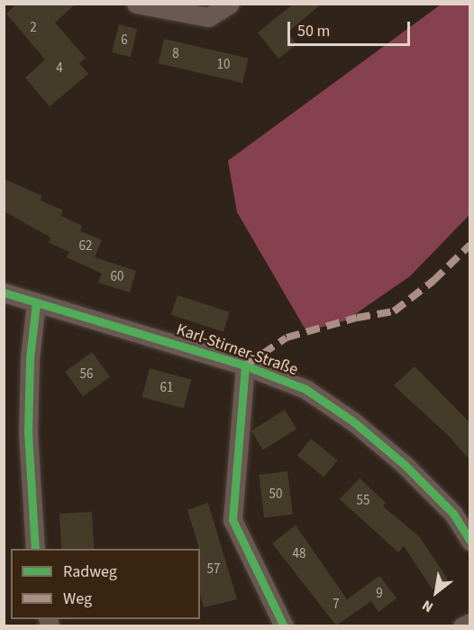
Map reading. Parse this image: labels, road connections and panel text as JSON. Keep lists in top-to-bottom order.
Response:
{
  "streets": {
    "street": ["Karl-Stirner-Straße"]
  },
  "house_numbers": [
    "2",
    "6",
    "8",
    "10",
    "4",
    "62",
    "60",
    "56",
    "61",
    "50",
    "55",
    "48",
    "57",
    "9",
    "7"
  ],
  "legend": ["Radweg", "Weg"],
  "scale_bar": "50 m",
  "north": "bottom left"
}
